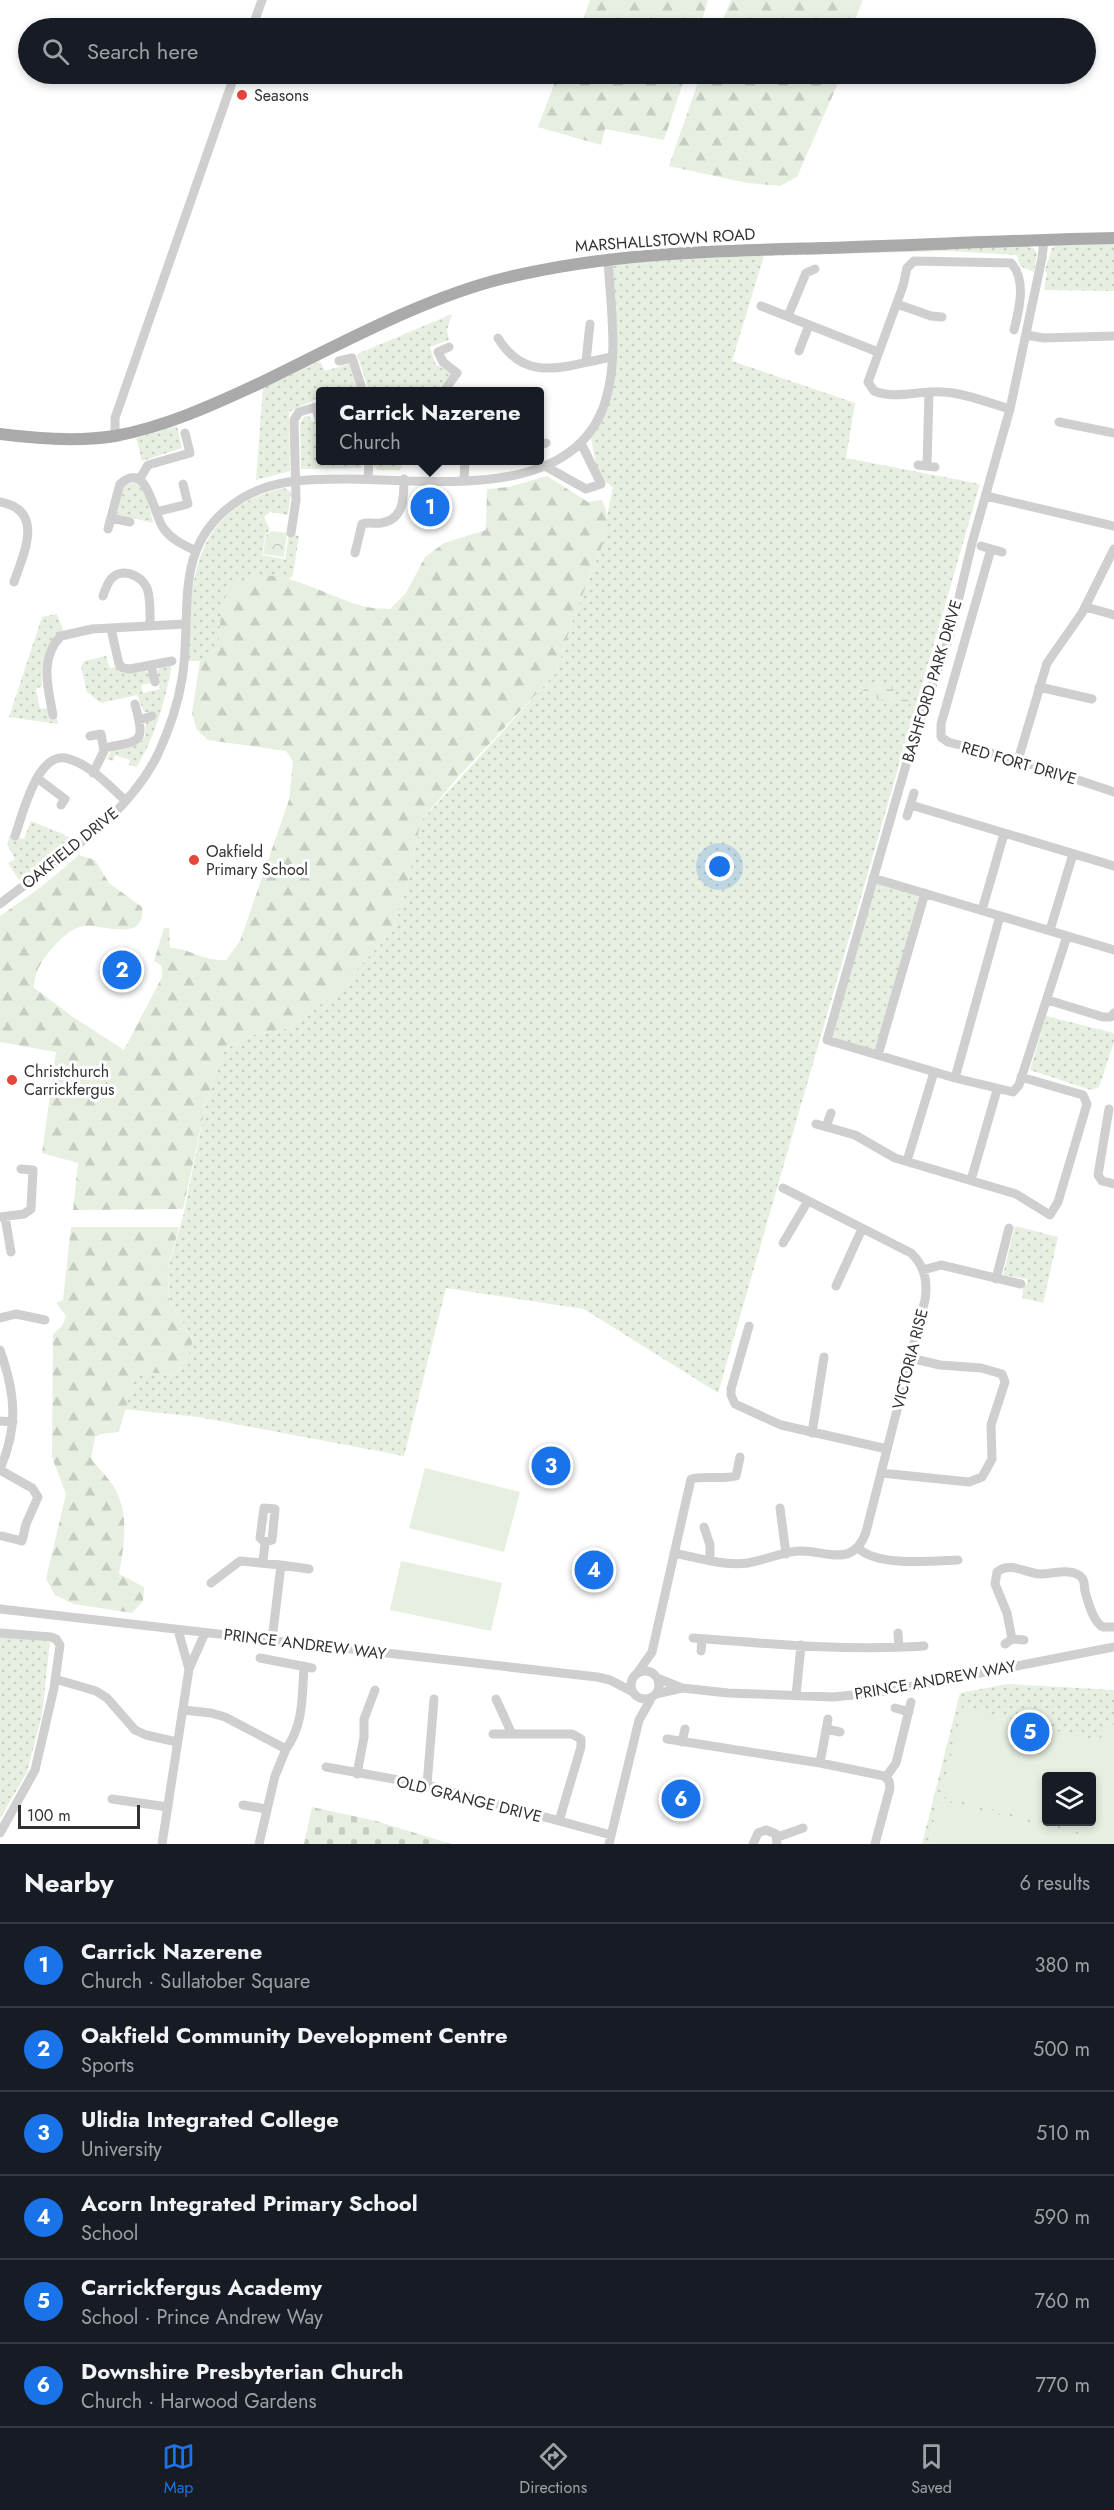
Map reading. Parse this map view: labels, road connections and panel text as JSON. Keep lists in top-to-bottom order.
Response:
{
  "streets": {
    "main road": ["MARSHALLSTOWN ROAD"],
    "street": [
      "BASHFORD PARK DRIVE",
      "RED FORT DRIVE",
      "OAKFIELD DRIVE",
      "VICTORIA RISE",
      "PRINCE ANDREW WAY",
      "OLD GRANGE DRIVE"
    ]
  },
  "crossings": [
    ["MARSHALLSTOWN ROAD", "BASHFORD PARK DRIVE"],
    ["MARSHALLSTOWN ROAD", "OAKFIELD DRIVE"]
  ],
  "places": ["Seasons", "Oakfield Primary School", "Christchurch Carrickfergus"],
  "scale_bar": "100 m",
  "page": {
    "search": "Search here",
    "popup": ["Carrick Nazerene", "Church"],
    "pins": [
      "1",
      "2",
      "3",
      "4",
      "5",
      "6"
    ],
    "scale": "100 m",
    "heading": ["Nearby", "6 results"],
    "list": [
      {
        "mark": "1",
        "name": "Carrick Nazerene",
        "note": "Church · Sullatober Square",
        "value": "380 m"
      },
      {
        "mark": "2",
        "name": "Oakfield Community Development Centre",
        "note": "Sports",
        "value": "500 m"
      },
      {
        "mark": "3",
        "name": "Ulidia Integrated College",
        "note": "University",
        "value": "510 m"
      },
      {
        "mark": "4",
        "name": "Acorn Integrated Primary School",
        "note": "School",
        "value": "590 m"
      },
      {
        "mark": "5",
        "name": "Carrickfergus Academy",
        "note": "School · Prince Andrew Way",
        "value": "760 m"
      },
      {
        "mark": "6",
        "name": "Downshire Presbyterian Church",
        "note": "Church · Harwood Gardens",
        "value": "770 m"
      }
    ],
    "nav": ["Map", "Directions", "Saved"]
  }
}
